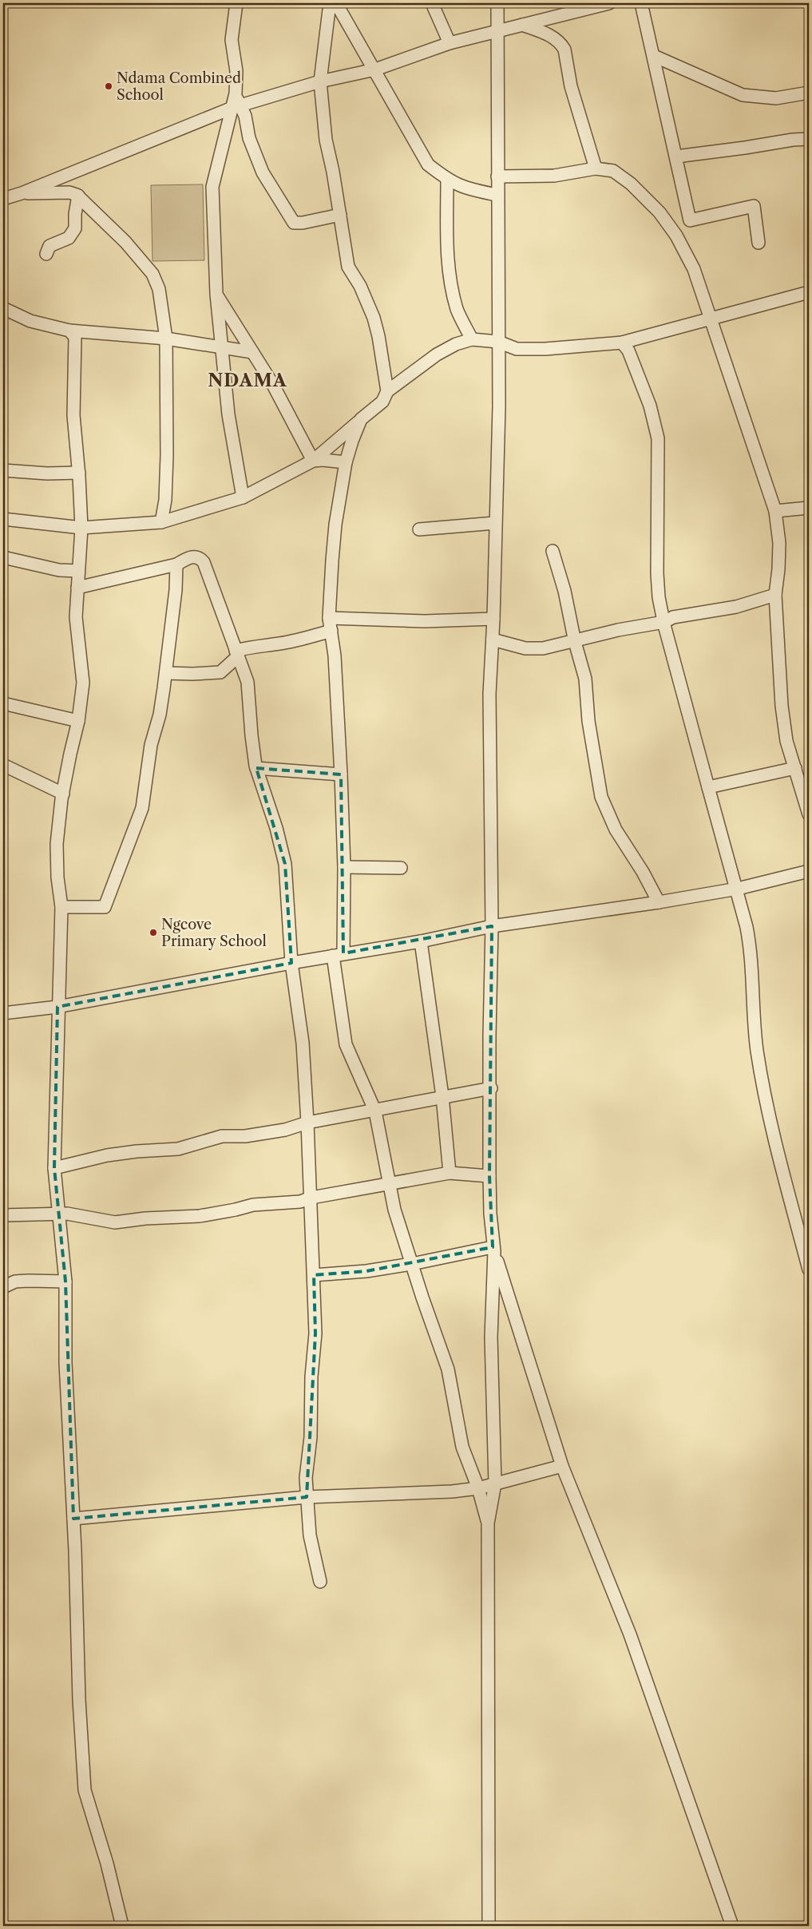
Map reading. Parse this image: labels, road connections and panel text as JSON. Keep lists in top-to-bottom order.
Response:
{
  "districts": ["NDAMA"],
  "places": ["Ndama Combined School", "Ngcove Primary School"]
}
